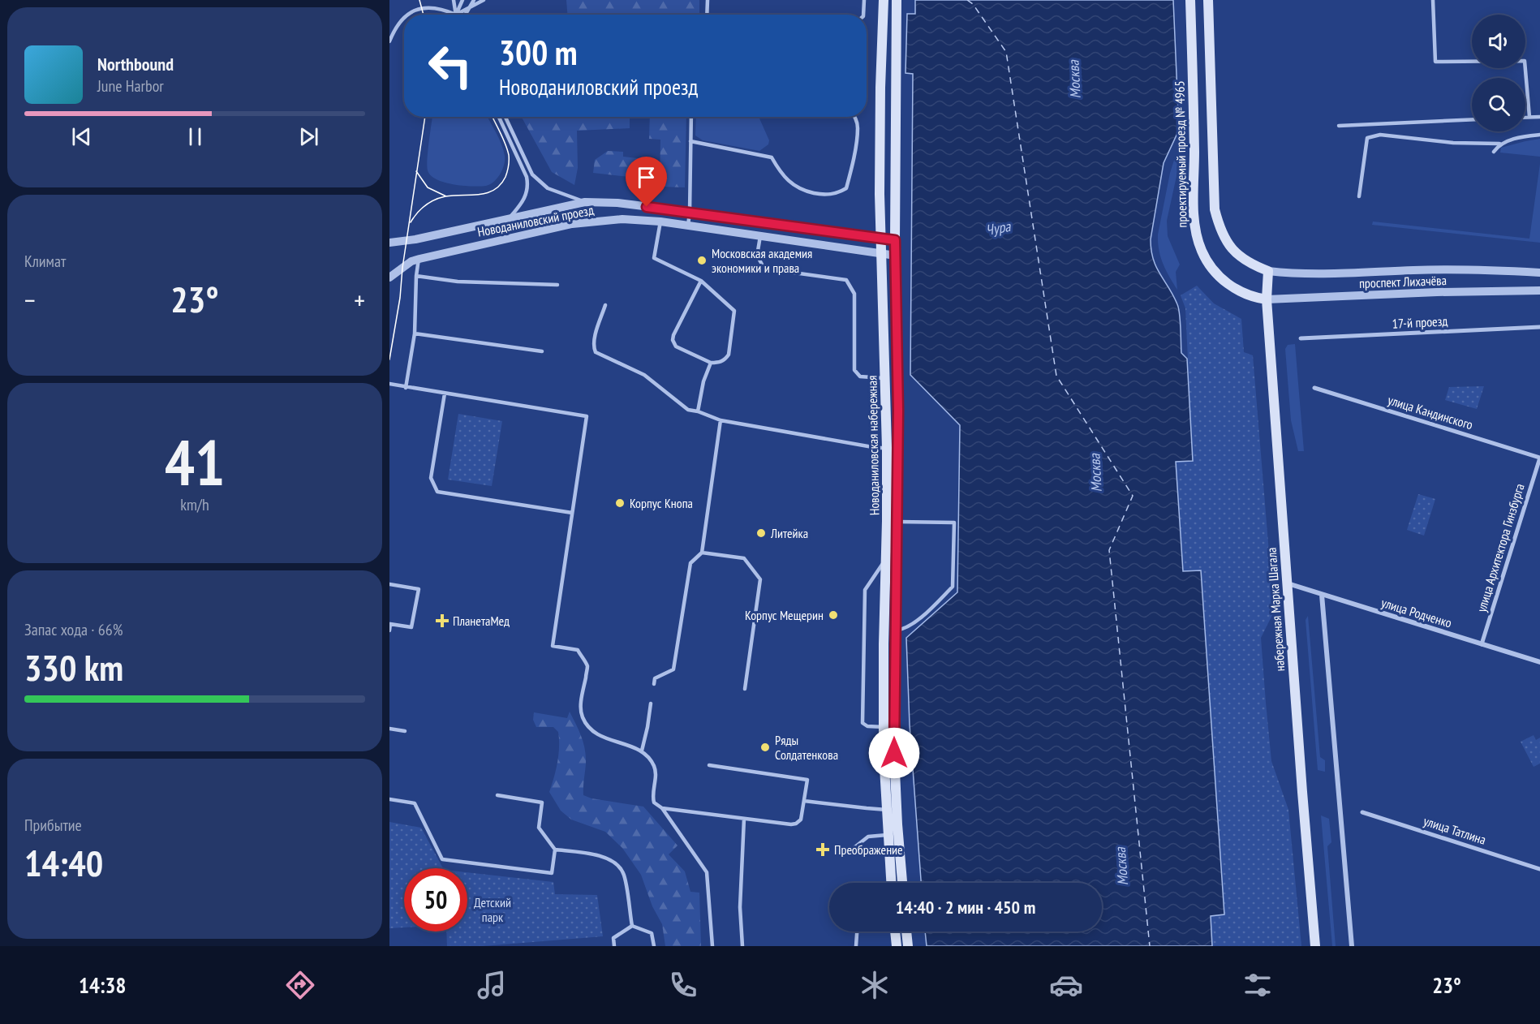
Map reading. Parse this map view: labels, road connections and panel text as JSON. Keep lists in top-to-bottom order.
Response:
{
  "streets": {
    "main road": ["проектируемый проезд № 4965", "Новоданиловская набережная", "набережная Марка Шагала"],
    "street": [
      "Новоданиловский проезд",
      "проспект Лихачёва",
      "17-й проезд",
      "улица Кандинского",
      "улица Архитектора Гинзбурга",
      "улица Родченко",
      "улица Татлина"
    ]
  },
  "crossings": [
    ["проектируемый проезд № 4965", "проспект Лихачёва"],
    ["проектируемый проезд № 4965", "набережная Марка Шагала"],
    ["Новоданиловский проезд", "Новоданиловская набережная"],
    ["проспект Лихачёва", "набережная Марка Шагала"],
    ["улица Кандинского", "улица Архитектора Гинзбурга"],
    ["улица Архитектора Гинзбурга", "улица Родченко"],
    ["набережная Марка Шагала", "улица Родченко"]
  ],
  "water": ["Москва", "Чура"],
  "parks": ["Детский парк"],
  "places": {
    "other": [
      "Московская академия экономики и права",
      "Корпус Кнопа",
      "Литейка",
      "Корпус Мещерин",
      "Ряды Солдатенкова"
    ],
    "health": ["ПланетаМед", "Преображение"]
  },
  "page": {
    "turn": ["300 m", "Новоданиловский проезд"],
    "song": ["Northbound", "June Harbor"],
    "tile": [
      "Климат",
      ["41", "km/h"],
      ["Запас хода · 66%", "330 km"],
      ["Прибытие", "14:40"]
    ],
    "heat": ["−", "23°", "+"],
    "limit": "50",
    "trip": "14:40 · 2 мин · 450 m",
    "tabs": ["14:38", "23°"]
  }
}
